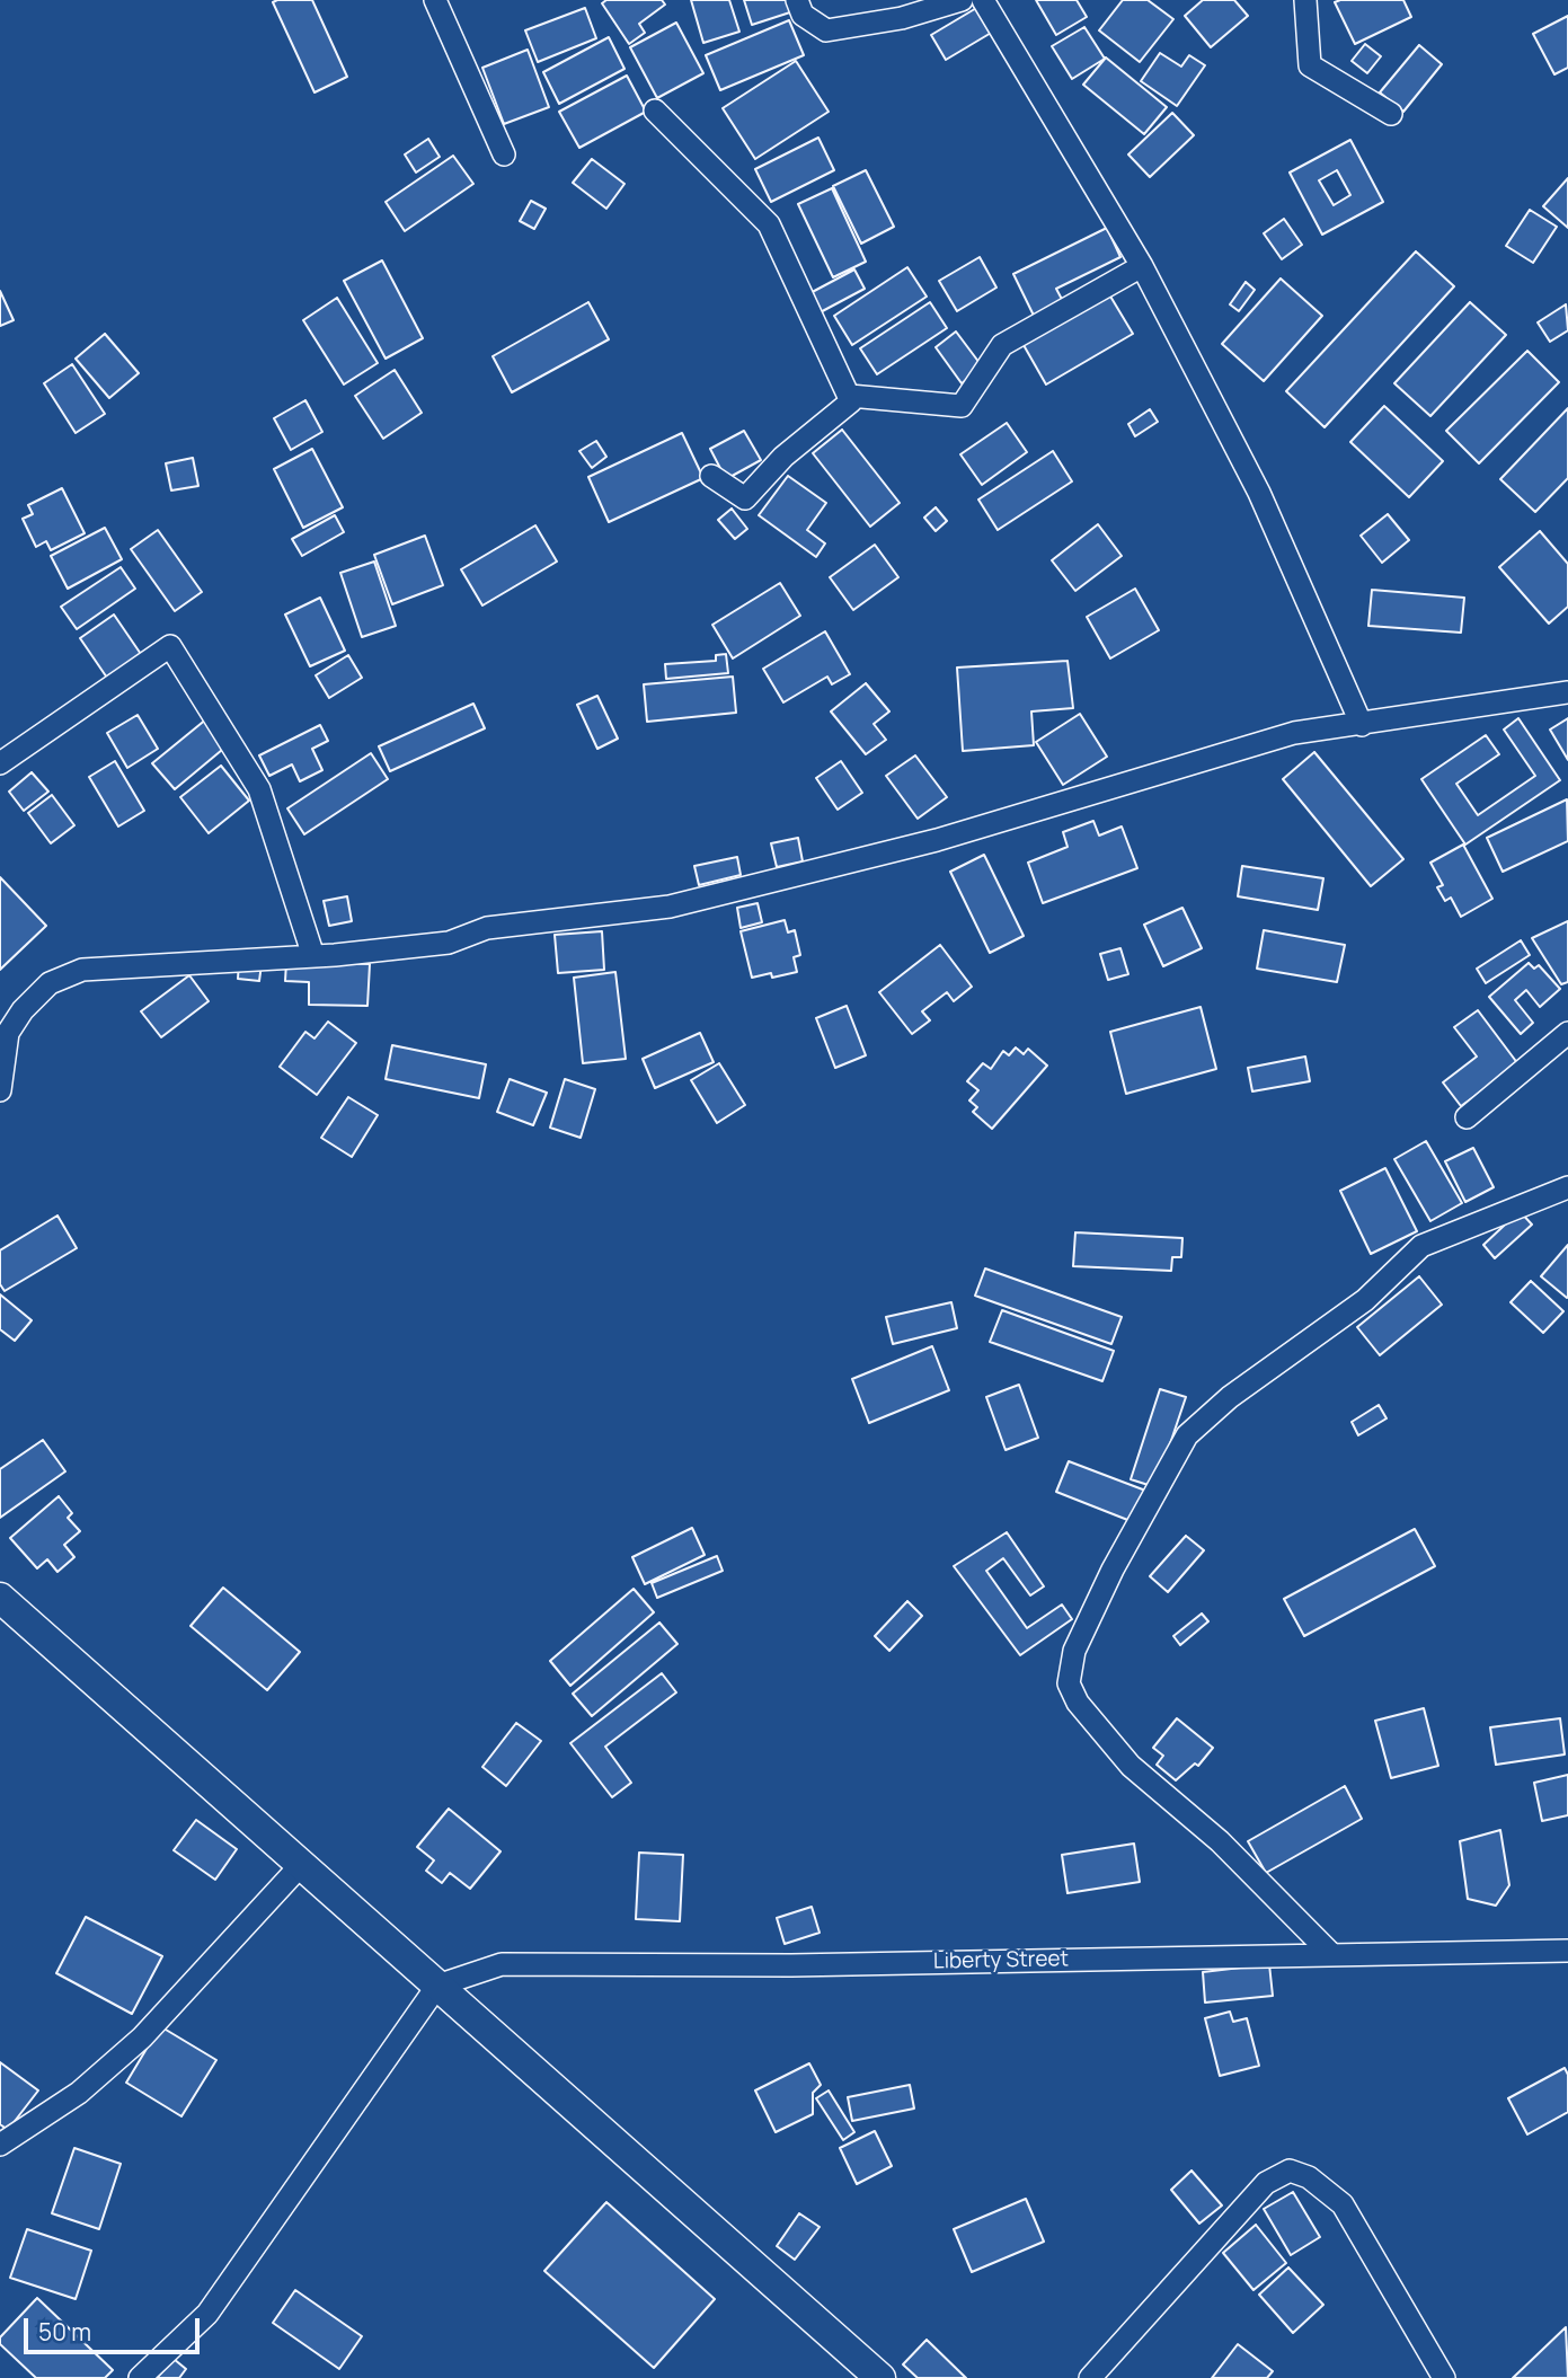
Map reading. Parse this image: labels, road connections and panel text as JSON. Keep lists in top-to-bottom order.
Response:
{
  "streets": {
    "street": ["Liberty Street"]
  },
  "scale_bar": "50 m"
}
